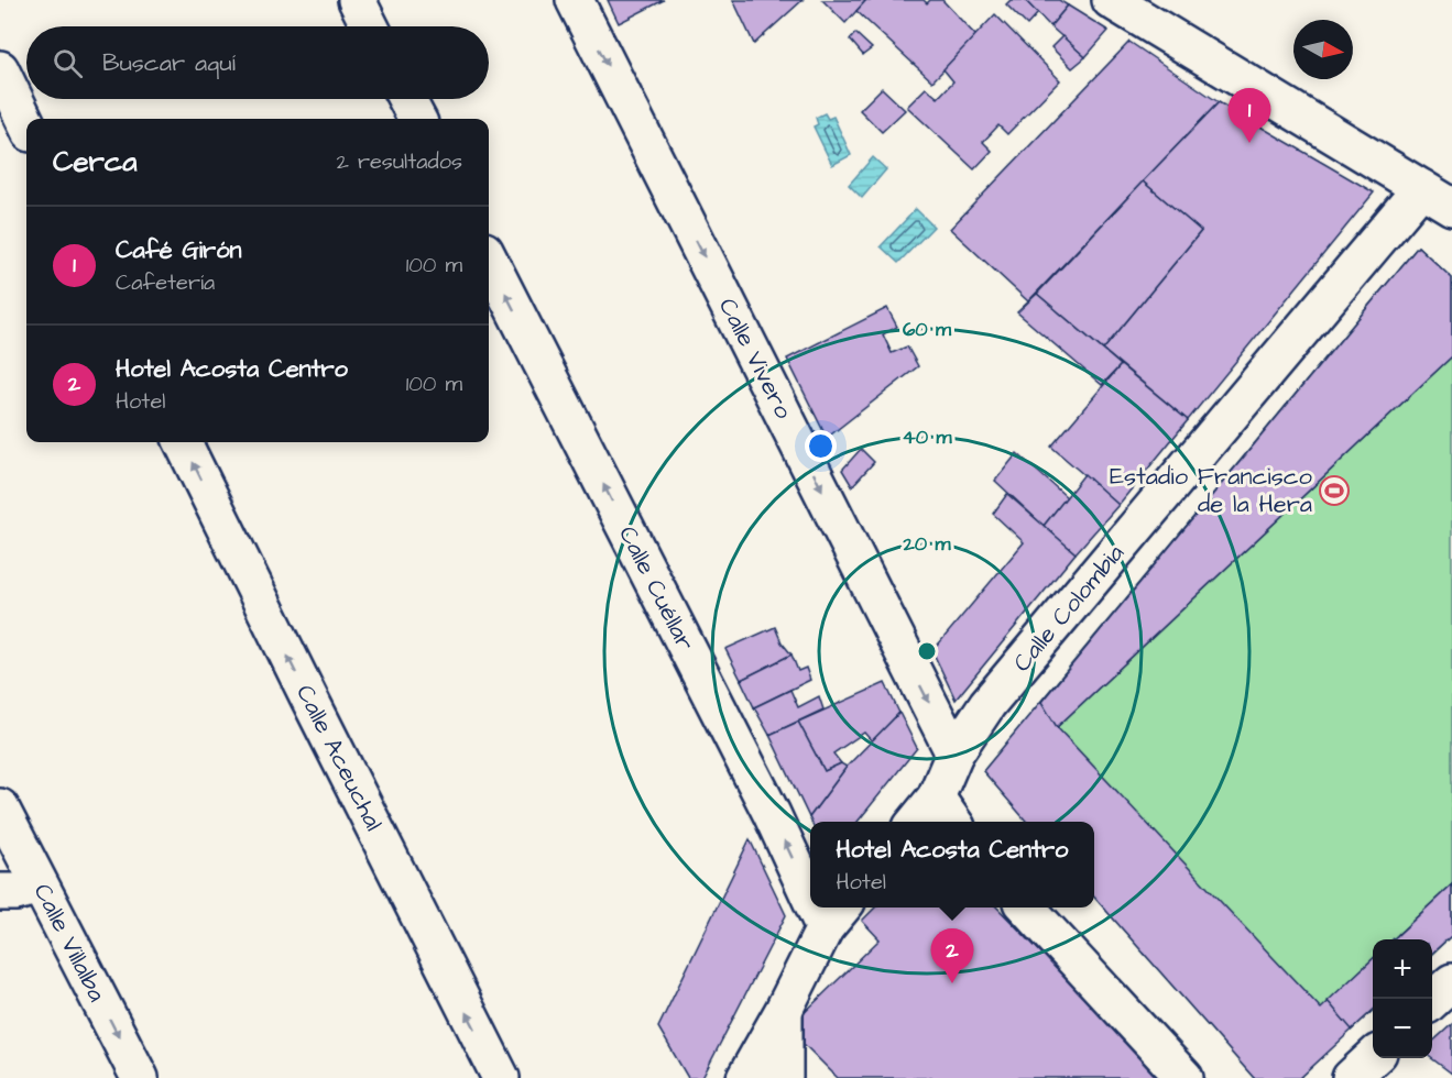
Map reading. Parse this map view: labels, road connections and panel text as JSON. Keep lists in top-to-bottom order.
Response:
{
  "streets": {
    "street": [
      "Calle Vivero",
      "Calle Cuéllar",
      "Calle Colombia",
      "Calle Aceuchal",
      "Calle Villalba"
    ]
  },
  "crossings": [
    ["Calle Vivero", "Calle Colombia"]
  ],
  "one_way": [
    "Calle Vivero",
    "Calle Cuéllar",
    "Calle Aceuchal",
    "Calle Villalba"
  ],
  "places": {
    "sports": ["Estadio Francisco de la Hera"]
  },
  "north": "right",
  "page": {
    "search": "Buscar aquí",
    "pins": ["1", "2"],
    "heading": ["Cerca", "2 resultados"],
    "list": [
      {
        "mark": "1",
        "name": "Café Girón",
        "note": "Cafetería",
        "value": "100 m"
      },
      {
        "mark": "2",
        "name": "Hotel Acosta Centro",
        "note": "Hotel",
        "value": "100 m"
      }
    ],
    "popup": ["Hotel Acosta Centro", "Hotel"],
    "map_buttons": ["+", "−"]
  },
  "rings": ["60 m", "40 m", "20 m"]
}
